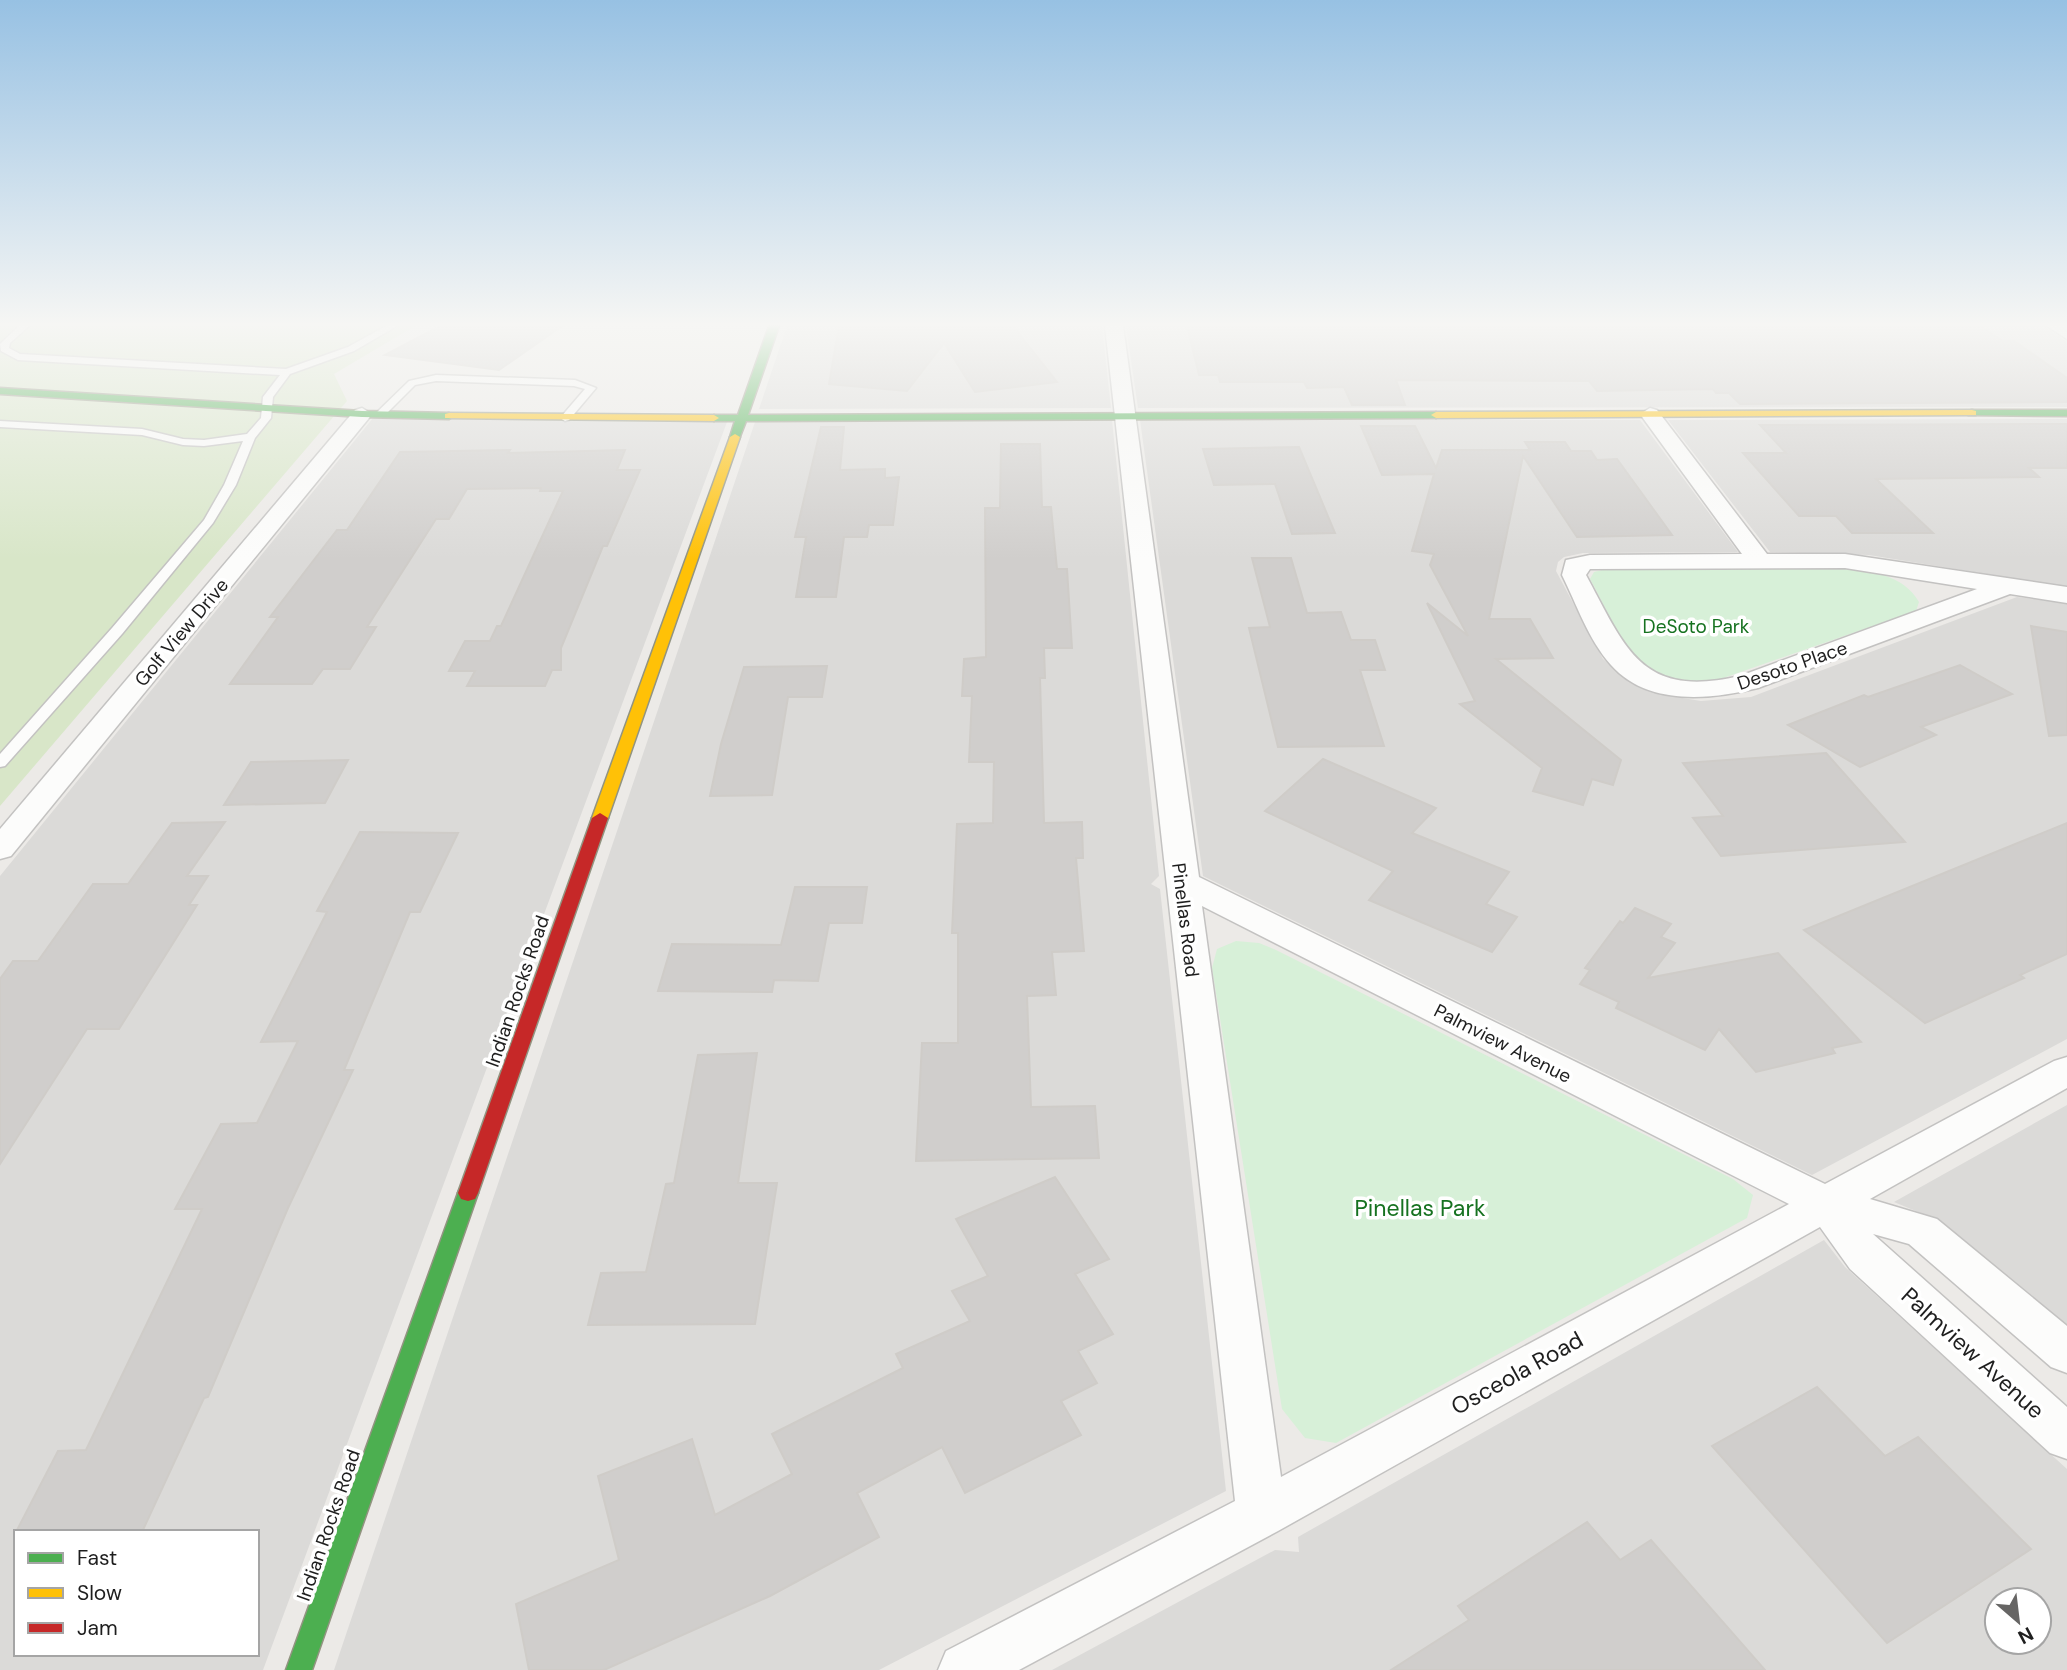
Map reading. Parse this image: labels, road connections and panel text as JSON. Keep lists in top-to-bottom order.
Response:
{
  "streets": {
    "street": [
      "Golf View Drive",
      "Desoto Place",
      "Pinellas Road",
      "Indian Rocks Road",
      "Palmview Avenue",
      "Osceola Road"
    ]
  },
  "crossings": [
    ["Pinellas Road", "Palmview Avenue"],
    ["Pinellas Road", "Osceola Road"],
    ["Palmview Avenue", "Osceola Road"]
  ],
  "parks": ["DeSoto Park", "Pinellas Park"],
  "legend": ["Fast", "Slow", "Jam"],
  "north": "bottom right"
}
